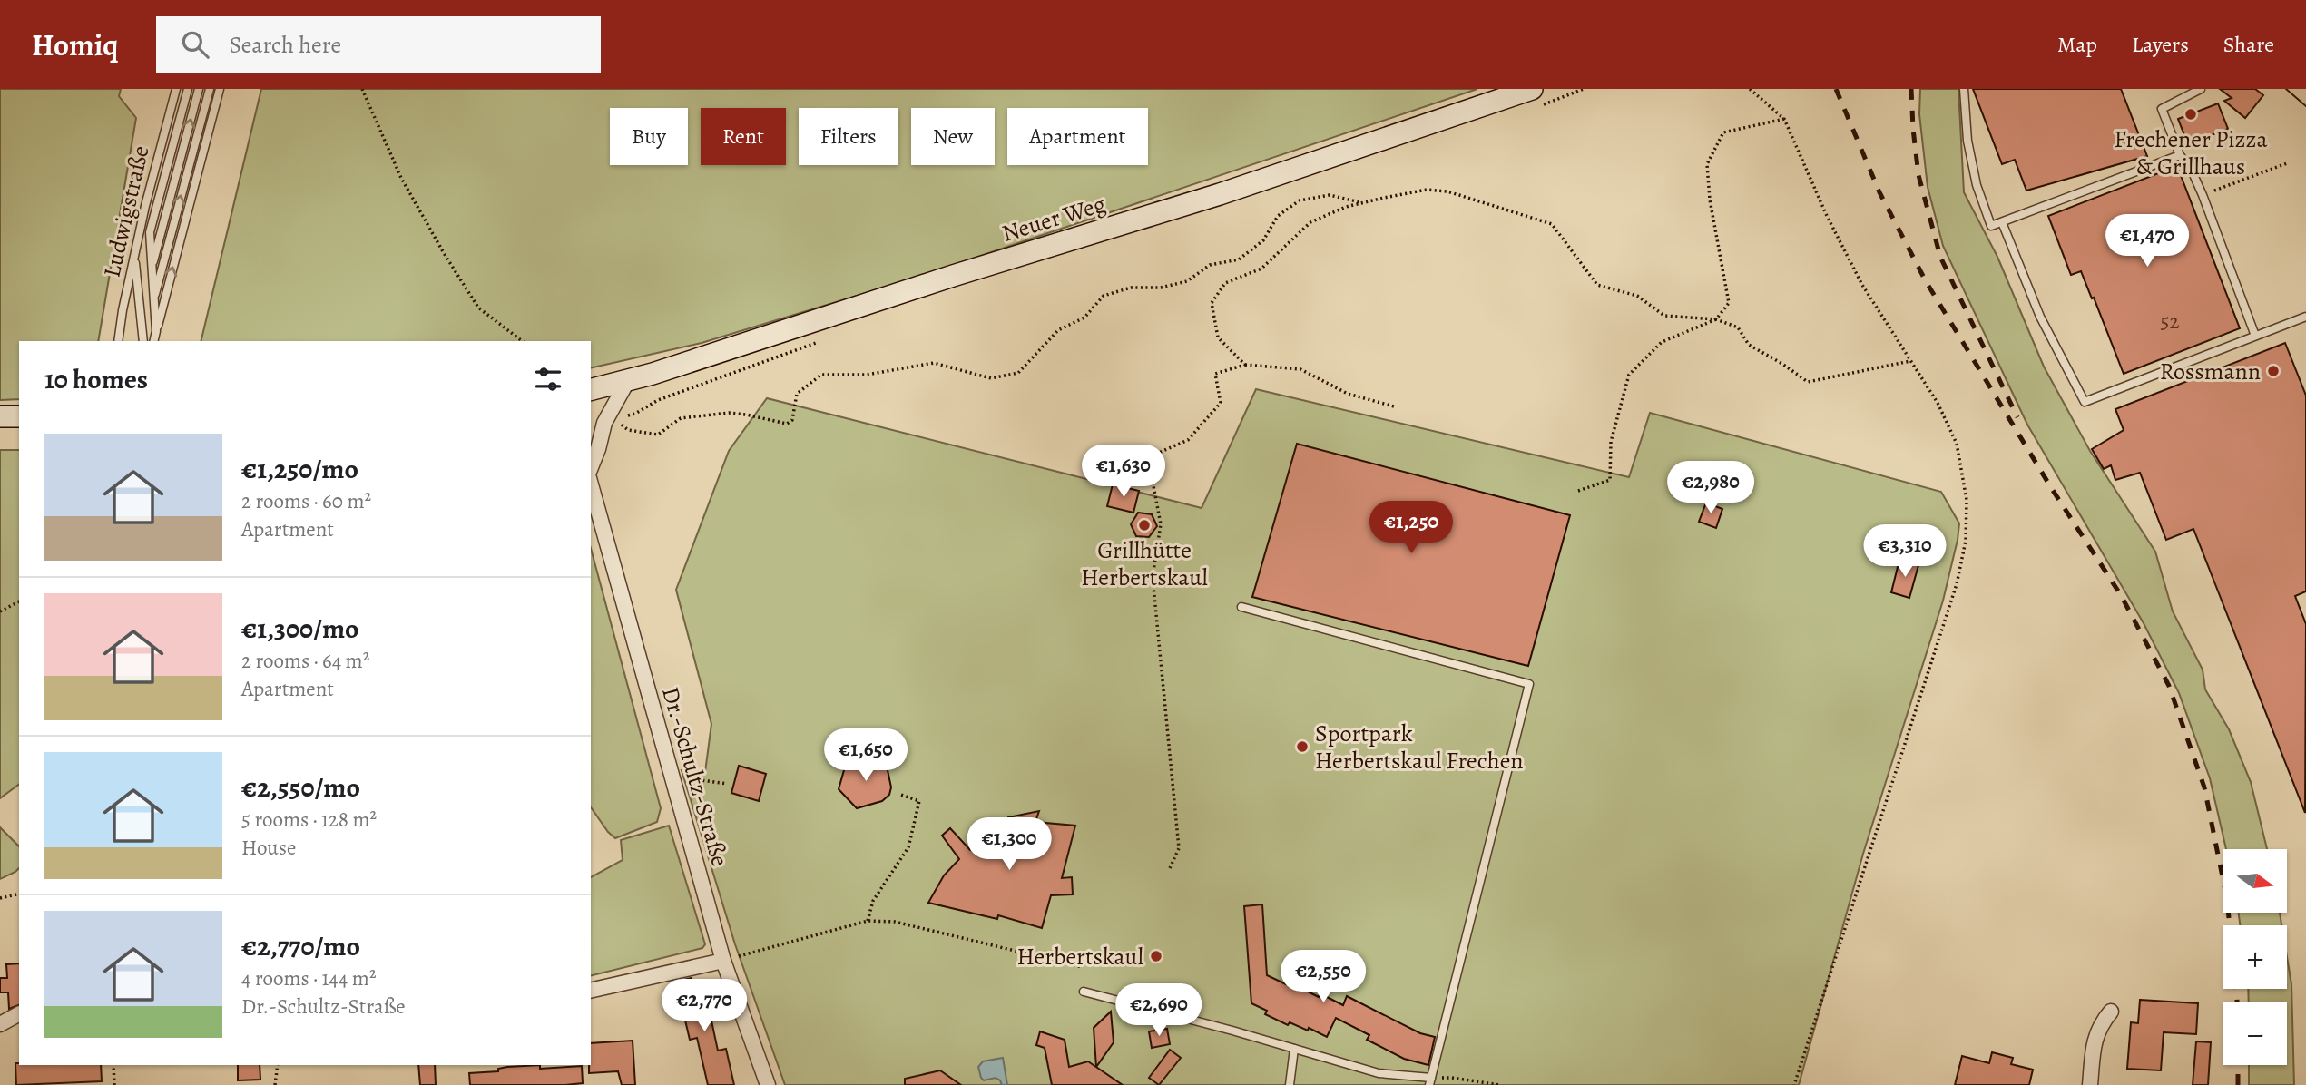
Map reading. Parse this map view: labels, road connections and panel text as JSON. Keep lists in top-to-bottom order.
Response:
{
  "streets": {
    "main road": ["Neuer Weg"],
    "street": ["Dr.-Schultz-Straße"],
    "lane": ["Ludwigstraße"]
  },
  "places": [
    "Frechener Pizza & Grillhaus",
    "Rossmann",
    "Grillhütte Herbertskaul",
    "Sportpark Herbertskaul Frechen",
    "Herbertskaul"
  ],
  "house_numbers": ["52"],
  "north": "right",
  "page": {
    "header": "Homiq",
    "search": "Search here",
    "nav": ["Map", "Layers", "Share"],
    "chip": [
      "Buy",
      "Rent",
      "Filters",
      "New",
      "Apartment"
    ],
    "price": [
      "€1,470",
      "€1,630",
      "€2,980",
      "€1,250",
      "€3,310",
      "€1,650",
      "€1,300",
      "€2,550",
      "€2,770",
      "€2,690"
    ],
    "heading": "10 homes",
    "list": [
      {
        "name": "€1,250/mo",
        "note": "2 rooms · 60 m² · Apartment"
      },
      {
        "name": "€1,300/mo",
        "note": "2 rooms · 64 m² · Apartment"
      },
      {
        "name": "€2,550/mo",
        "note": "5 rooms · 128 m² · House"
      },
      {
        "name": "€2,770/mo",
        "note": "4 rooms · 144 m² · Dr.-Schultz-Straße"
      }
    ],
    "map_buttons": ["+", "−"]
  }
}
